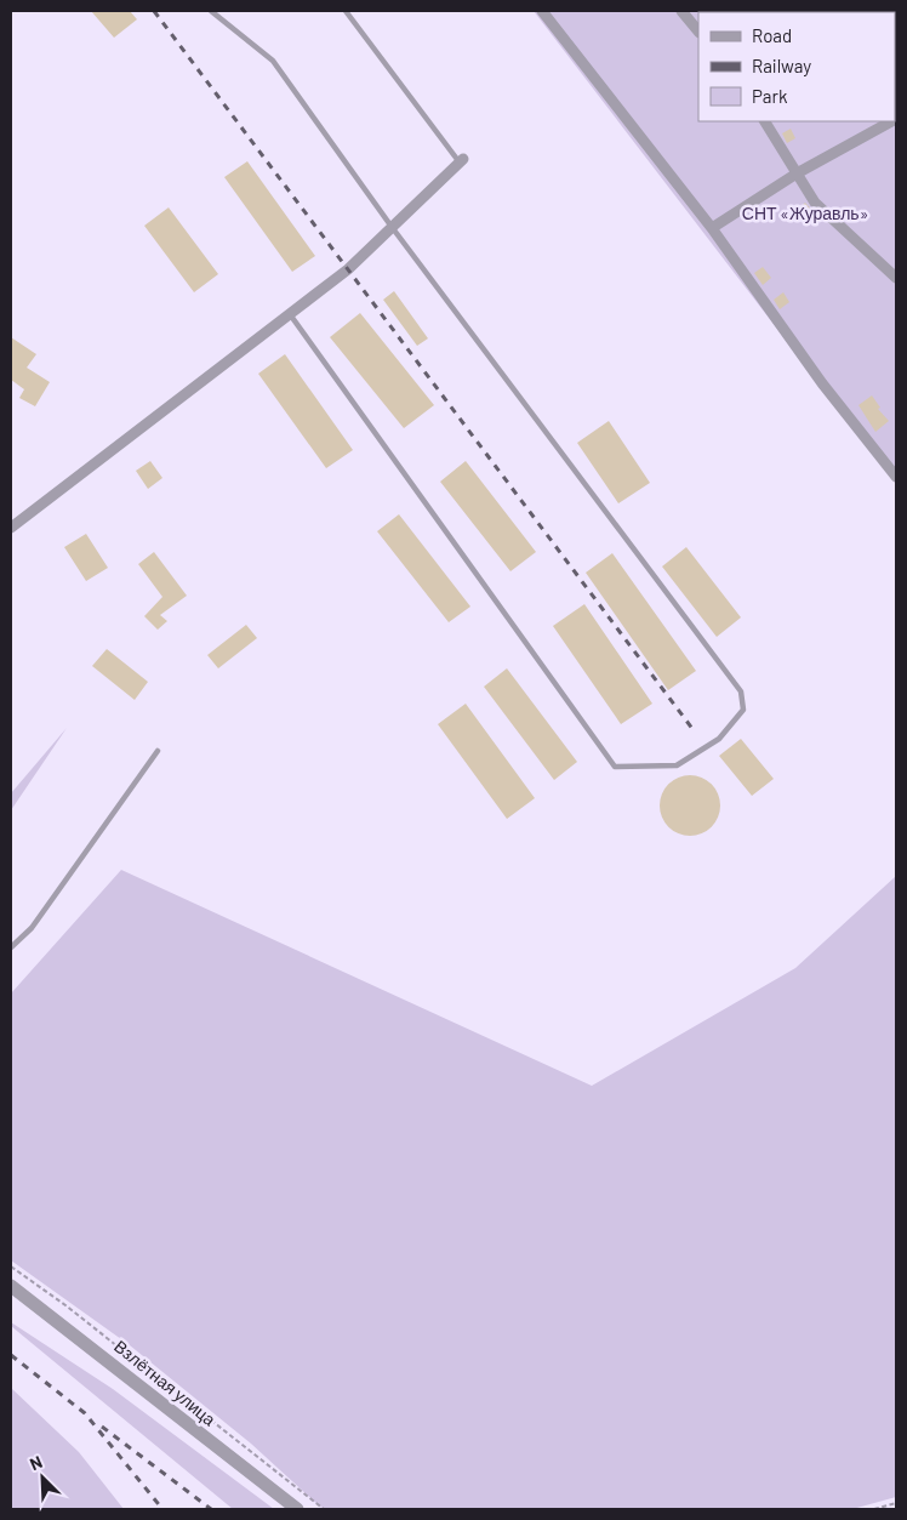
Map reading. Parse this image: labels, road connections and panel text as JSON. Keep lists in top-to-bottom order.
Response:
{
  "streets": {
    "street": ["Взлётная улица"]
  },
  "parks": ["СНТ «Журавль»"],
  "legend": ["Road", "Railway", "Park"],
  "north": "top left"
}
